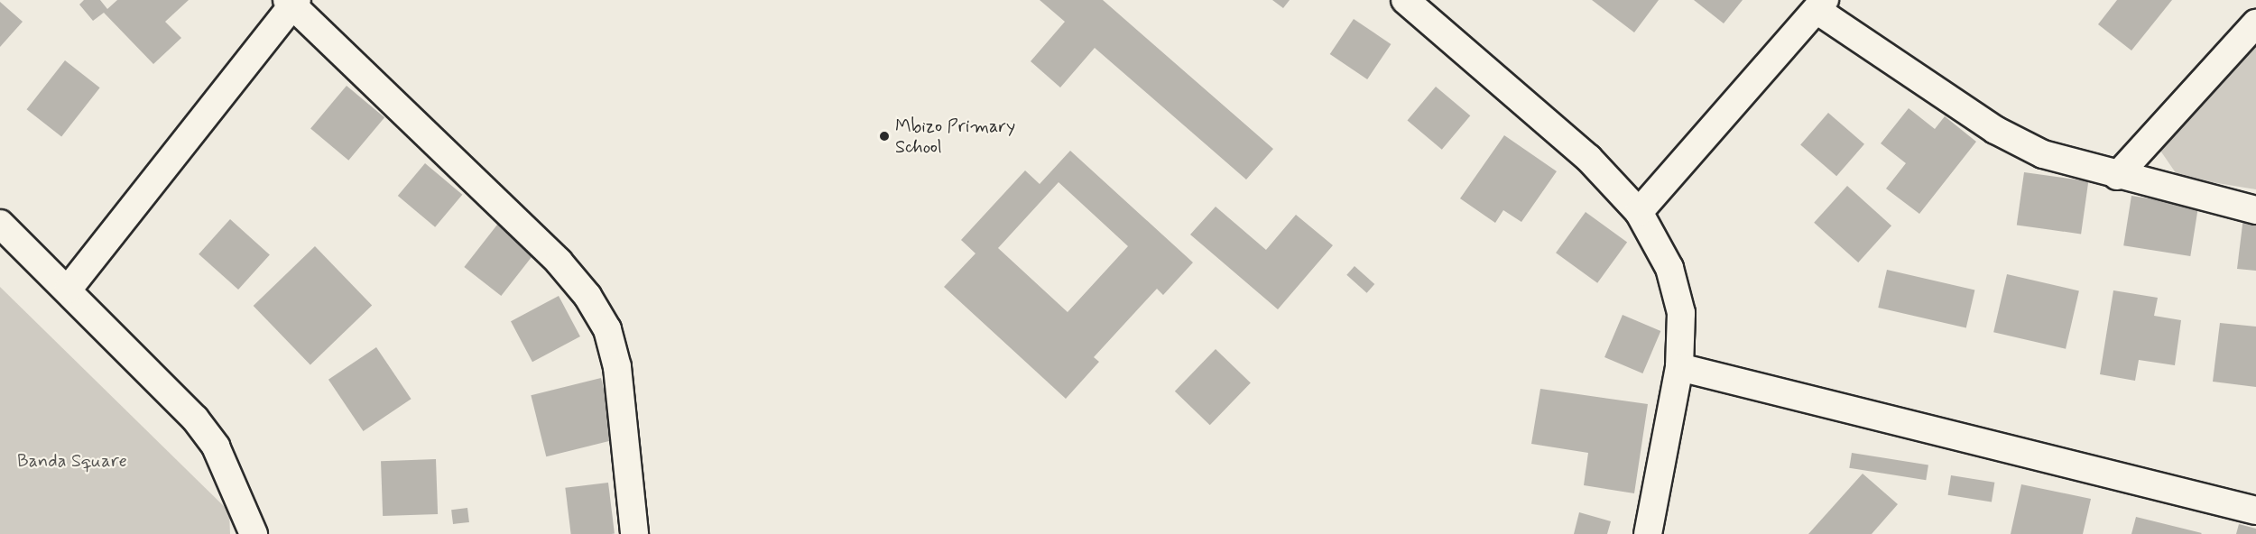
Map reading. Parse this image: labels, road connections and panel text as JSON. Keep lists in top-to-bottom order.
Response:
{
  "parks": ["Banda Square"],
  "places": ["Mbizo Primary School"]
}
